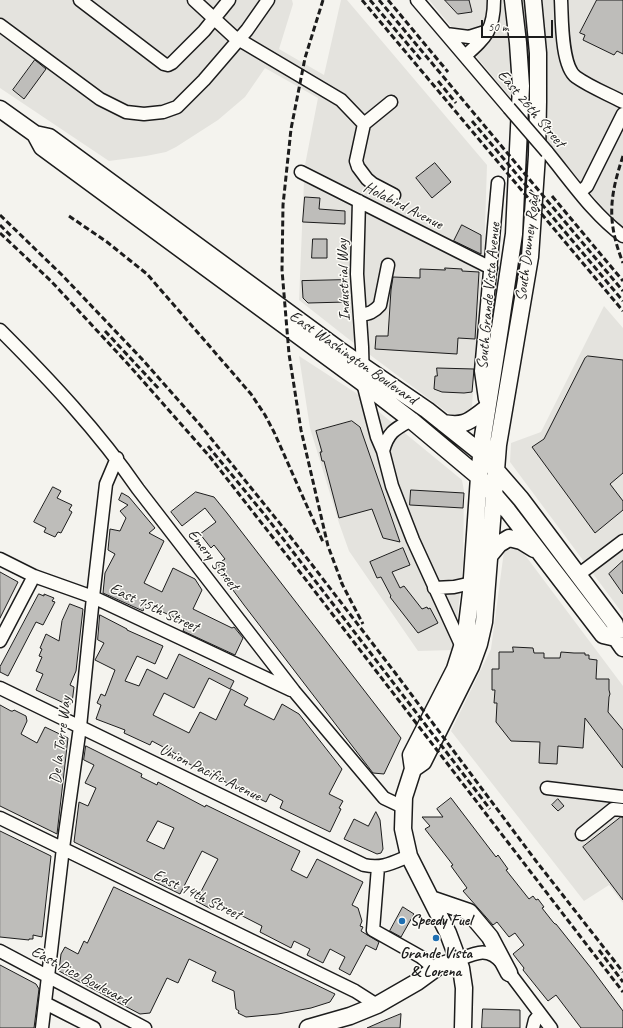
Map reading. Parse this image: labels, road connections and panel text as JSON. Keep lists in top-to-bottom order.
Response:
{
  "streets": {
    "main road": ["South Downey Road", "East Washington Boulevard"],
    "street": [
      "East 26th Street",
      "Holabird Avenue",
      "Industrial Way",
      "South Grande Vista Avenue",
      "Emery Street",
      "East 15th Street",
      "De la Torre Way",
      "Union Pacific Avenue",
      "East 14th Street",
      "East Pico Boulevard"
    ]
  },
  "crossings": [
    ["Holabird Avenue", "Industrial Way"],
    ["Holabird Avenue", "South Grande Vista Avenue"],
    ["South Downey Road", "South Grande Vista Avenue"],
    ["South Downey Road", "East Washington Boulevard"],
    ["Industrial Way", "East Washington Boulevard"],
    ["Emery Street", "East 15th Street"],
    ["Emery Street", "De la Torre Way"],
    ["East 15th Street", "De la Torre Way"],
    ["De la Torre Way", "Union Pacific Avenue"],
    ["De la Torre Way", "East 14th Street"],
    ["De la Torre Way", "East Pico Boulevard"]
  ],
  "places": ["Speedy Fuel", "Grande Vista & Lorena"],
  "scale_bar": "50 m"
}
